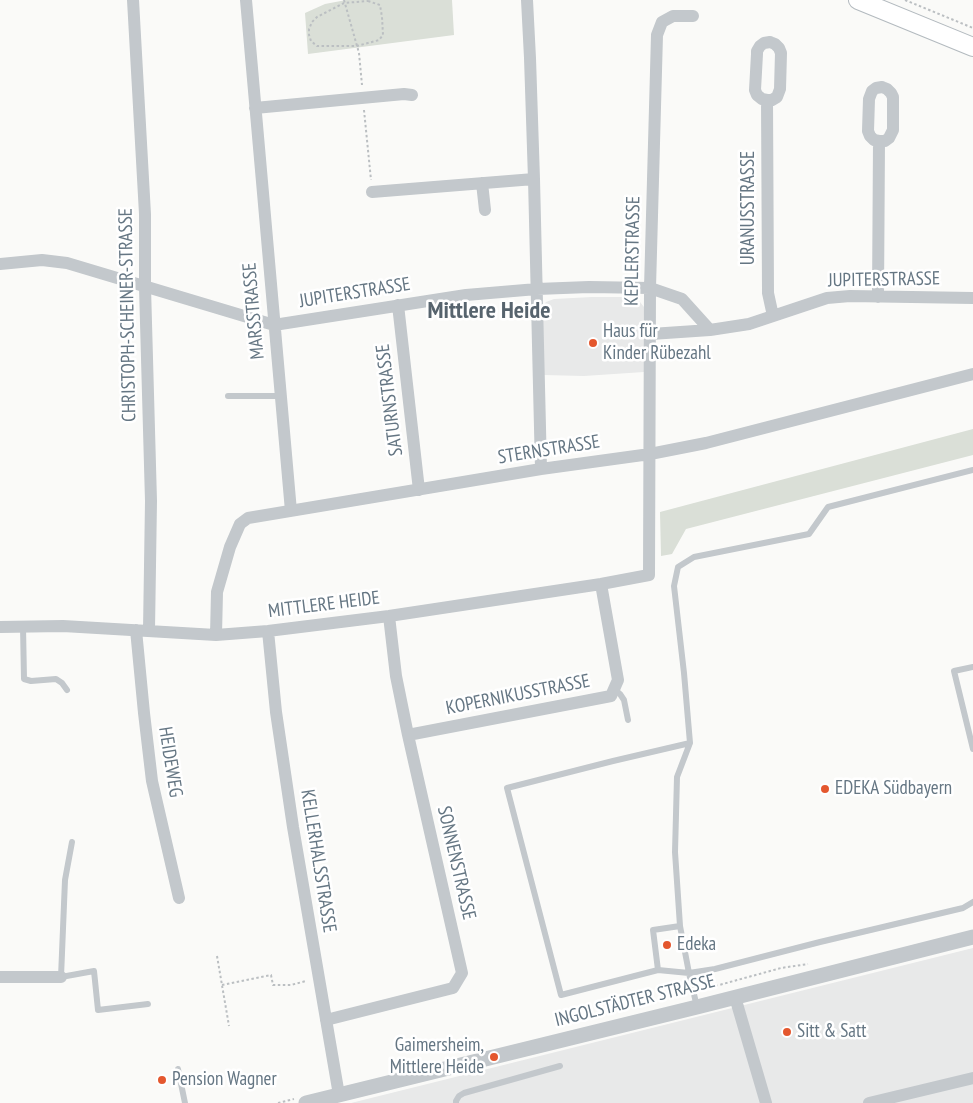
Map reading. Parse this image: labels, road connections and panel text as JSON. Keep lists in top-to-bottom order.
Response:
{
  "streets": {
    "street": [
      "URANUSSTRASSE",
      "KEPLERSTRASSE",
      "JUPITERSTRASSE",
      "MARSSTRASSE",
      "CHRISTOPH-SCHEINER-STRASSE",
      "SATURNSTRASSE",
      "STERNSTRASSE",
      "MITTLERE HEIDE",
      "KOPERNIKUSSTRASSE",
      "HEIDEWEG",
      "KELLERHALSSTRASSE",
      "SONNENSTRASSE",
      "INGOLSTÄDTER STRASSE"
    ]
  },
  "crossings": [
    ["URANUSSTRASSE", "JUPITERSTRASSE"],
    ["KEPLERSTRASSE", "JUPITERSTRASSE"],
    ["KEPLERSTRASSE", "STERNSTRASSE"],
    ["KEPLERSTRASSE", "MITTLERE HEIDE"],
    ["JUPITERSTRASSE", "MARSSTRASSE"],
    ["JUPITERSTRASSE", "CHRISTOPH-SCHEINER-STRASSE"],
    ["JUPITERSTRASSE", "SATURNSTRASSE"],
    ["MARSSTRASSE", "STERNSTRASSE"],
    ["CHRISTOPH-SCHEINER-STRASSE", "MITTLERE HEIDE"],
    ["CHRISTOPH-SCHEINER-STRASSE", "HEIDEWEG"],
    ["SATURNSTRASSE", "STERNSTRASSE"],
    ["STERNSTRASSE", "MITTLERE HEIDE"],
    ["MITTLERE HEIDE", "KOPERNIKUSSTRASSE"],
    ["MITTLERE HEIDE", "HEIDEWEG"],
    ["MITTLERE HEIDE", "KELLERHALSSTRASSE"],
    ["MITTLERE HEIDE", "SONNENSTRASSE"],
    ["KOPERNIKUSSTRASSE", "SONNENSTRASSE"],
    ["KELLERHALSSTRASSE", "SONNENSTRASSE"],
    ["KELLERHALSSTRASSE", "INGOLSTÄDTER STRASSE"]
  ],
  "districts": ["Mittlere Heide"],
  "places": [
    "Haus für Kinder Rübezahl",
    "EDEKA Südbayern",
    "Edeka",
    "Sitt & Satt",
    "Gaimersheim, Mittlere Heide",
    "Pension Wagner"
  ]
}
